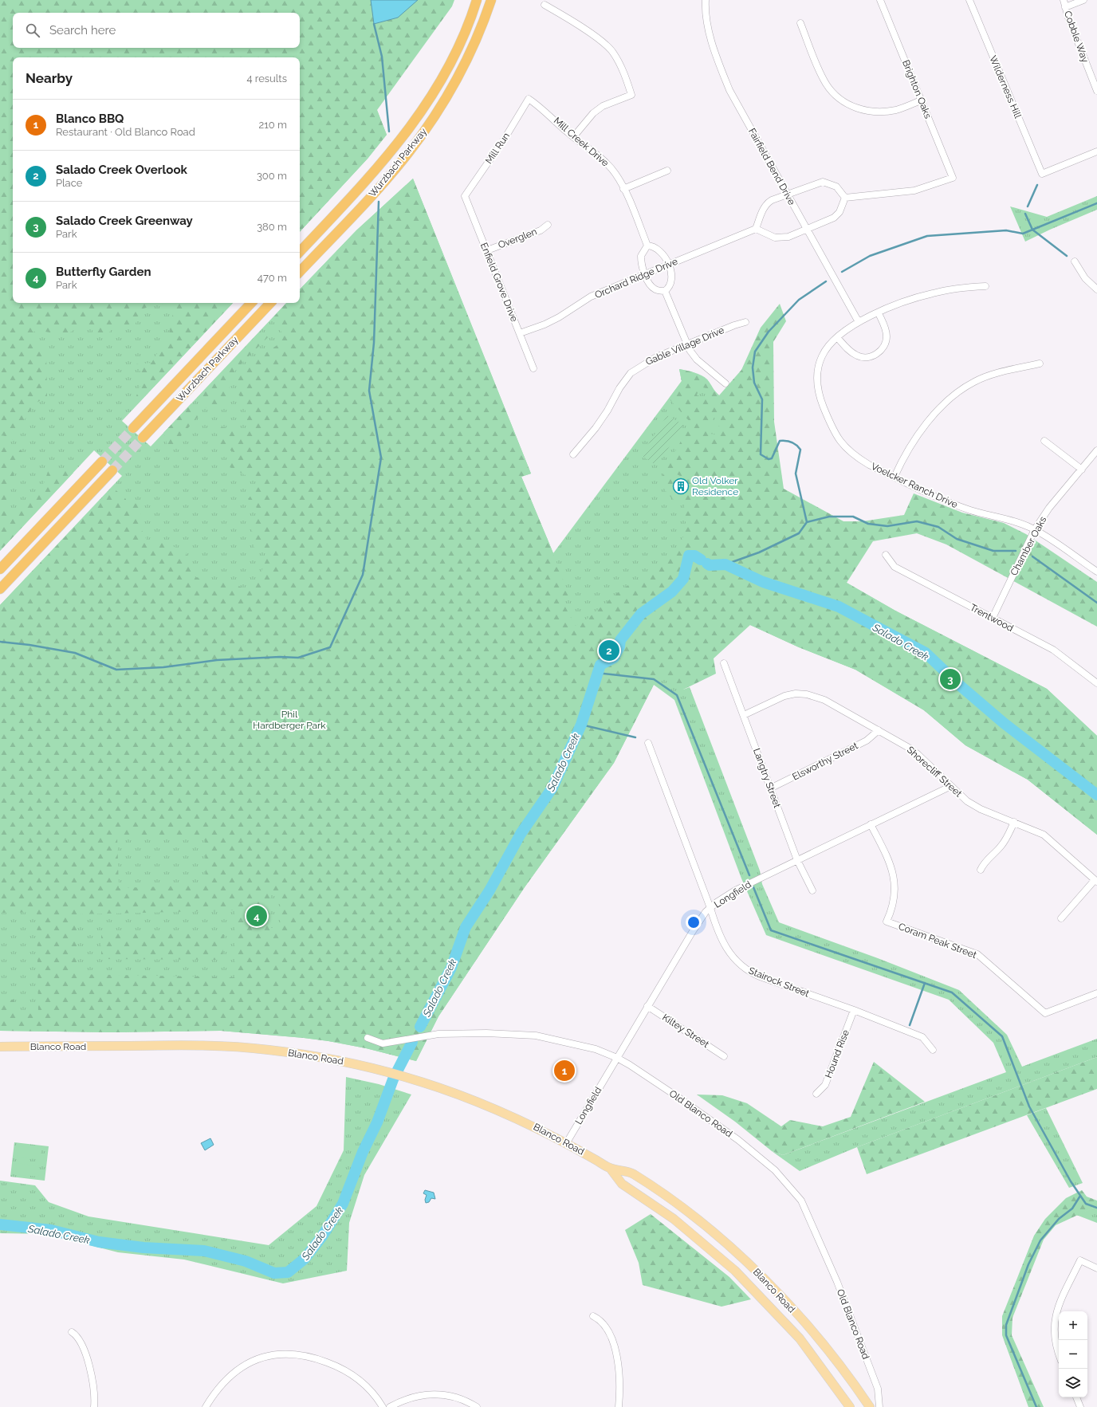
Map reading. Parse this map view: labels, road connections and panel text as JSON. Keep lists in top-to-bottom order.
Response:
{
  "streets": {
    "highway": ["Wurzbach Parkway"],
    "main road": ["Blanco Road"],
    "street": [
      "Cobble Way",
      "Wilderness Hill",
      "Brighton Oaks",
      "Mill Creek Drive",
      "Mill Run",
      "Fairfield Bend Drive",
      "Overglen",
      "Orchard Ridge Drive",
      "Enfield Grove Drive",
      "Gable Village Drive",
      "Voelcker Ranch Drive",
      "Chamber Oaks",
      "Trentwood",
      "Elsworthy Street",
      "Shorecliff Street",
      "Langtry Street",
      "Longfield",
      "Coram Peak Street",
      "Stairock Street",
      "Kiltey Street",
      "Hound Rise",
      "Old Blanco Road"
    ]
  },
  "crossings": [
    ["Mill Creek Drive", "Mill Run"],
    ["Mill Run", "Enfield Grove Drive"],
    ["Fairfield Bend Drive", "Voelcker Ranch Drive"],
    ["Overglen", "Enfield Grove Drive"],
    ["Orchard Ridge Drive", "Enfield Grove Drive"],
    ["Voelcker Ranch Drive", "Chamber Oaks"],
    ["Chamber Oaks", "Trentwood"],
    ["Elsworthy Street", "Shorecliff Street"],
    ["Elsworthy Street", "Langtry Street"],
    ["Shorecliff Street", "Langtry Street"],
    ["Shorecliff Street", "Longfield"],
    ["Langtry Street", "Longfield"],
    ["Longfield", "Coram Peak Street"],
    ["Longfield", "Stairock Street"],
    ["Longfield", "Kiltey Street"],
    ["Longfield", "Blanco Road"],
    ["Longfield", "Old Blanco Road"],
    ["Stairock Street", "Hound Rise"]
  ],
  "water": ["Salado Creek"],
  "parks": ["Phil Hardberger Park"],
  "places": {
    "building": ["Old Volker Residence"]
  },
  "page": {
    "search": "Search here",
    "heading": ["Nearby", "4 results"],
    "list": [
      {
        "mark": "1",
        "name": "Blanco BBQ",
        "note": "Restaurant · Old Blanco Road",
        "value": "210 m"
      },
      {
        "mark": "2",
        "name": "Salado Creek Overlook",
        "note": "Place",
        "value": "300 m"
      },
      {
        "mark": "3",
        "name": "Salado Creek Greenway",
        "note": "Park",
        "value": "380 m"
      },
      {
        "mark": "4",
        "name": "Butterfly Garden",
        "note": "Park",
        "value": "470 m"
      }
    ],
    "pins": [
      "2",
      "3",
      "4",
      "1"
    ],
    "map_buttons": ["+", "−"]
  }
}
